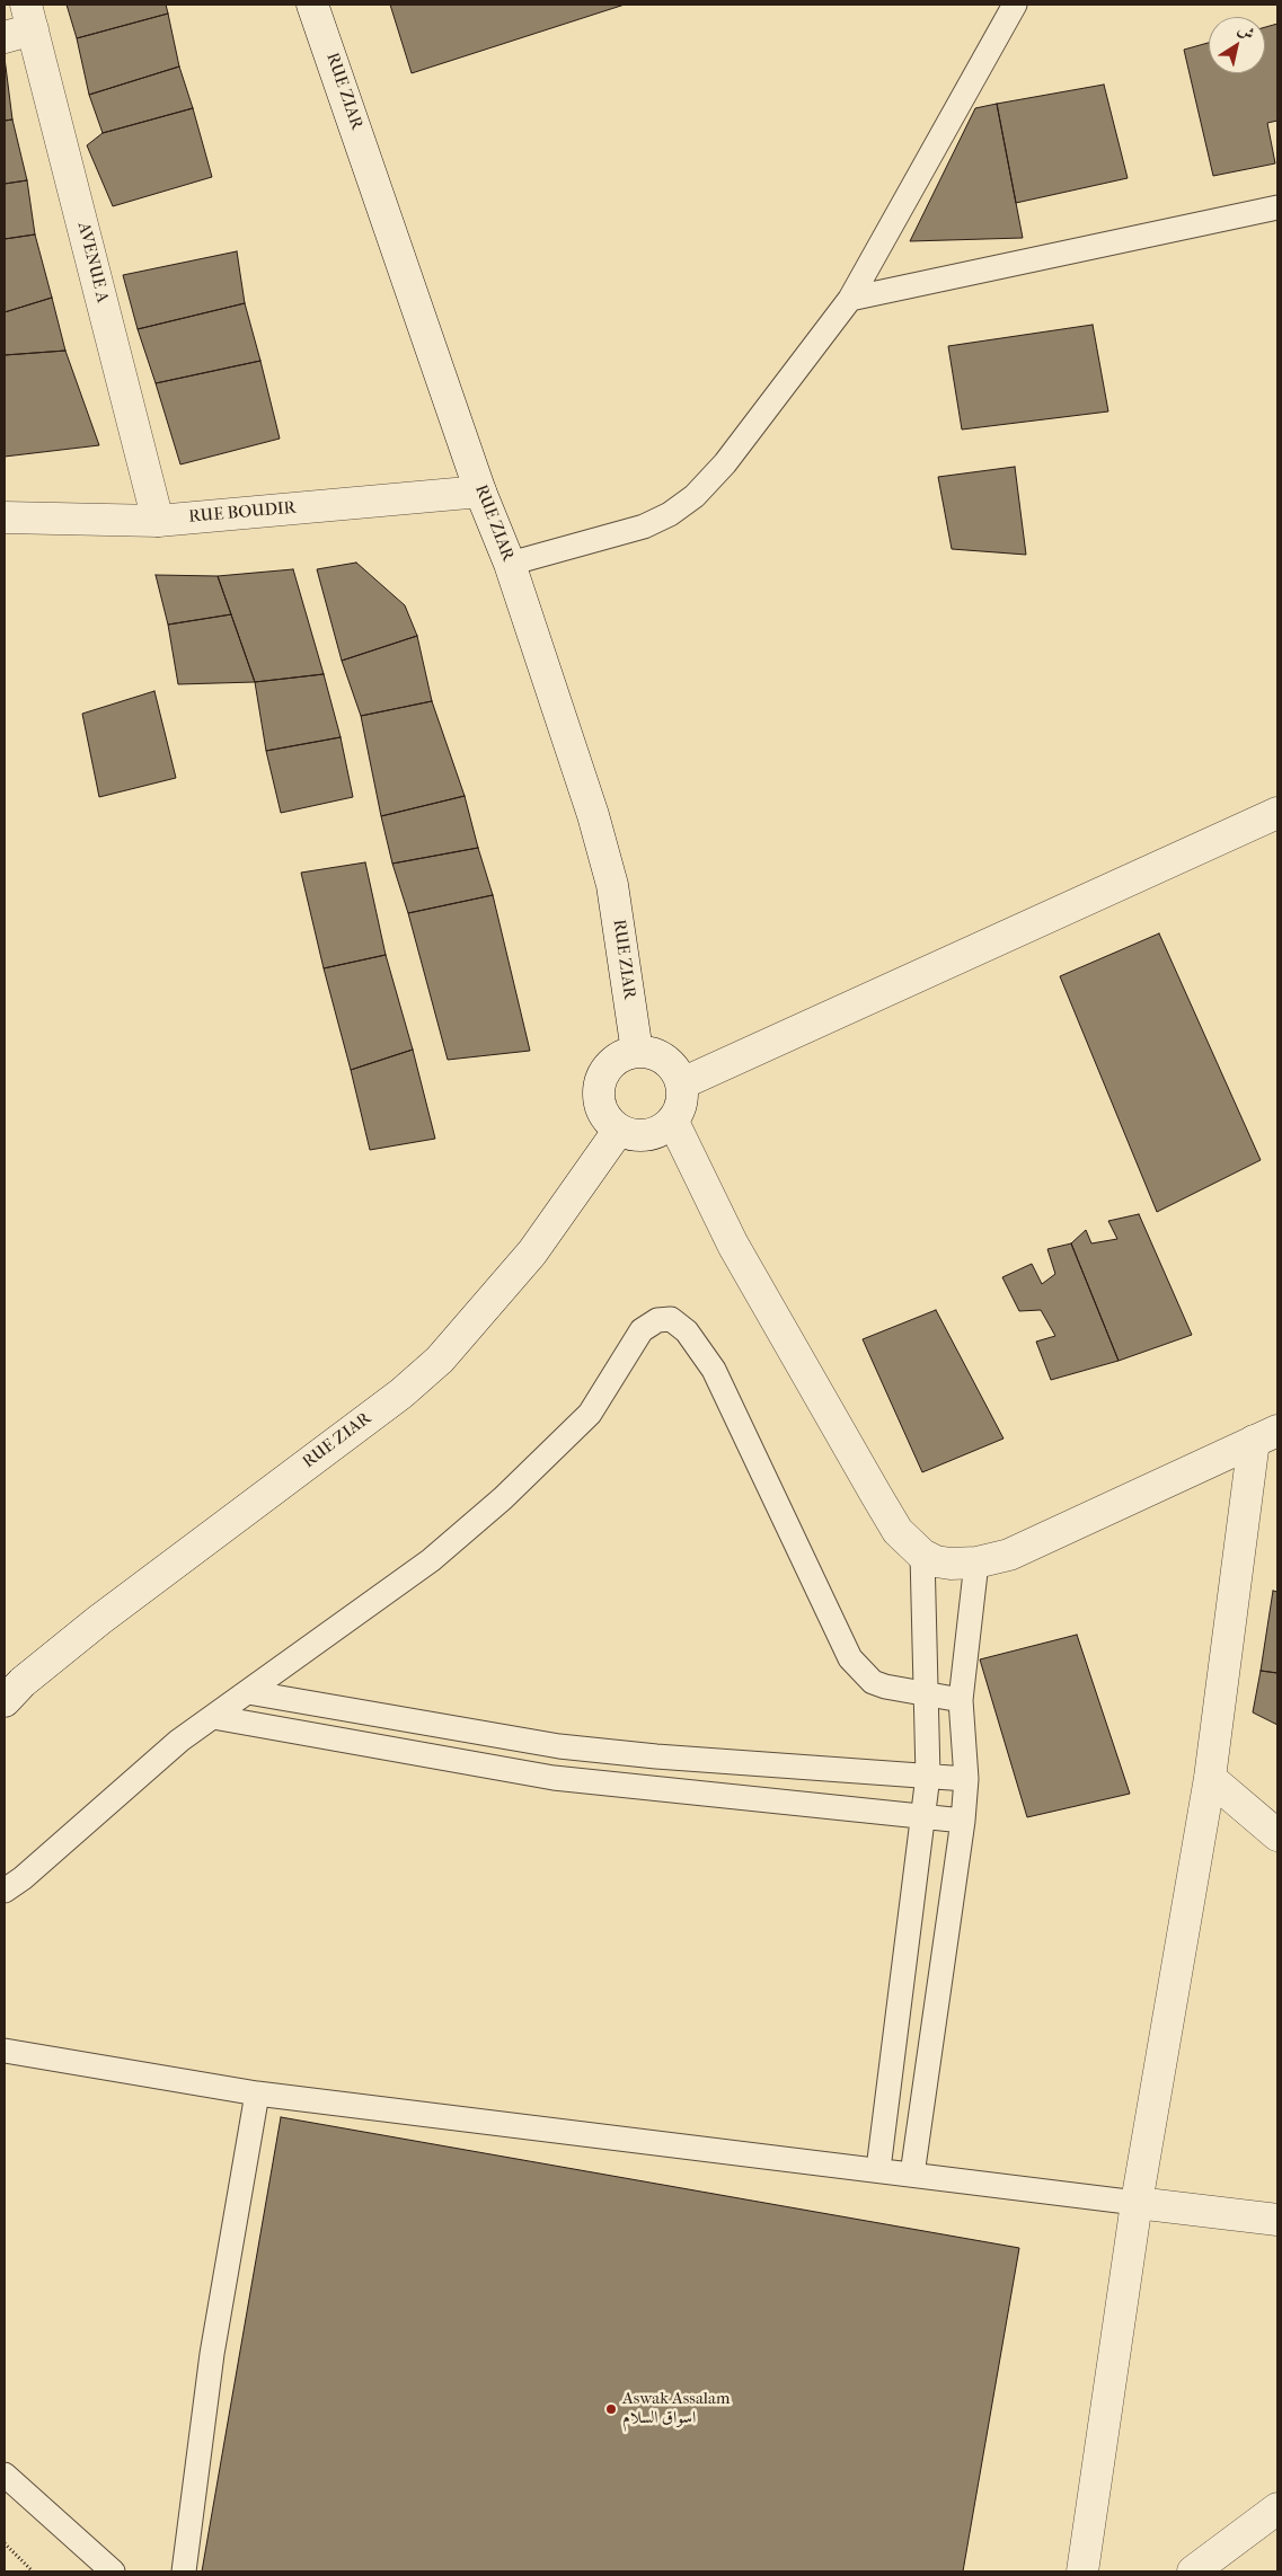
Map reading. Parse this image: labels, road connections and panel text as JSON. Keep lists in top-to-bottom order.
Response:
{
  "streets": {
    "street": ["RUE ZIAR", "AVENUE A", "RUE BOUDIR"]
  },
  "crossings": [
    ["RUE ZIAR", "RUE BOUDIR"],
    ["AVENUE A", "RUE BOUDIR"]
  ],
  "places": ["Aswak Assalam اسواق السلام"],
  "north": "top right"
}
